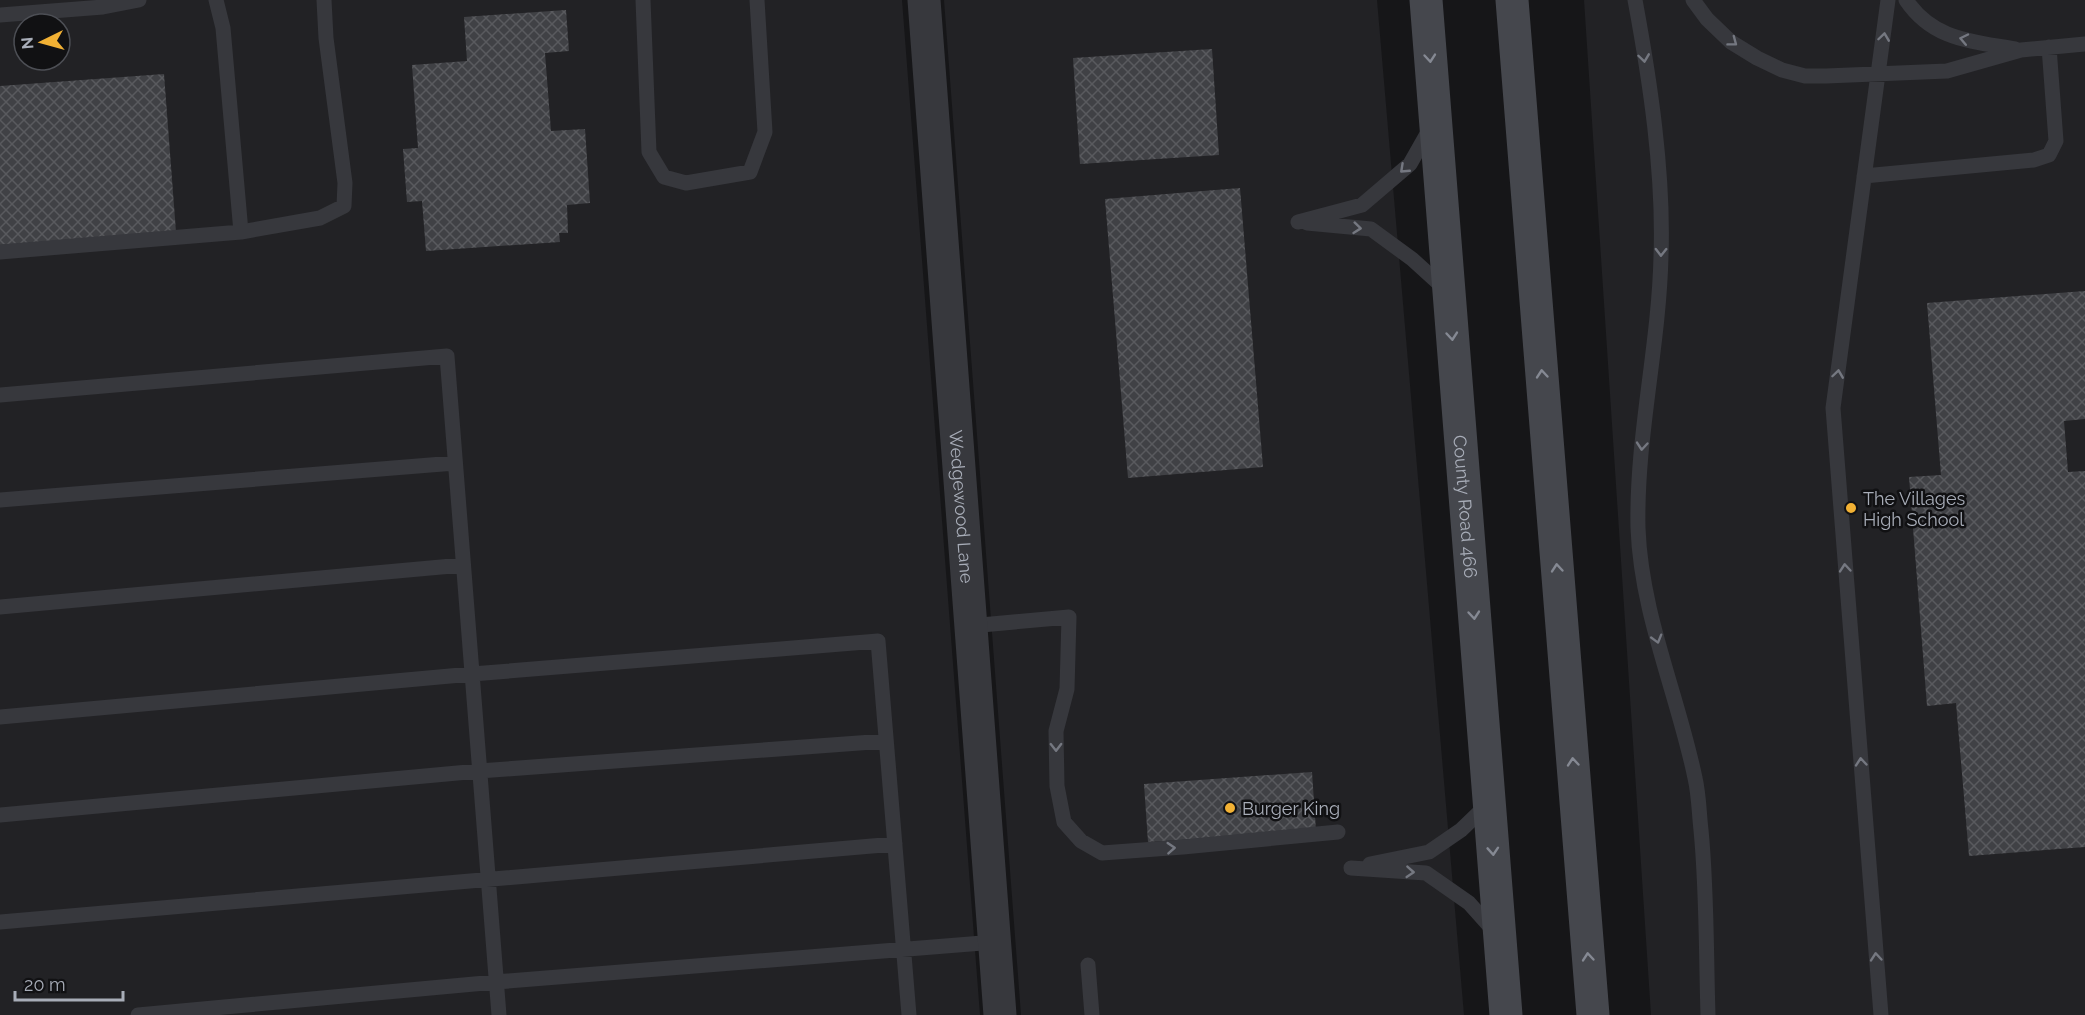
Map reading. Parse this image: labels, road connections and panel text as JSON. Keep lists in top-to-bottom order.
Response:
{
  "streets": {
    "main road": ["County Road 466"],
    "street": ["Wedgewood Lane"]
  },
  "places": ["The Villages High School", "Burger King"],
  "scale_bar": "20 m",
  "north": "left"
}
